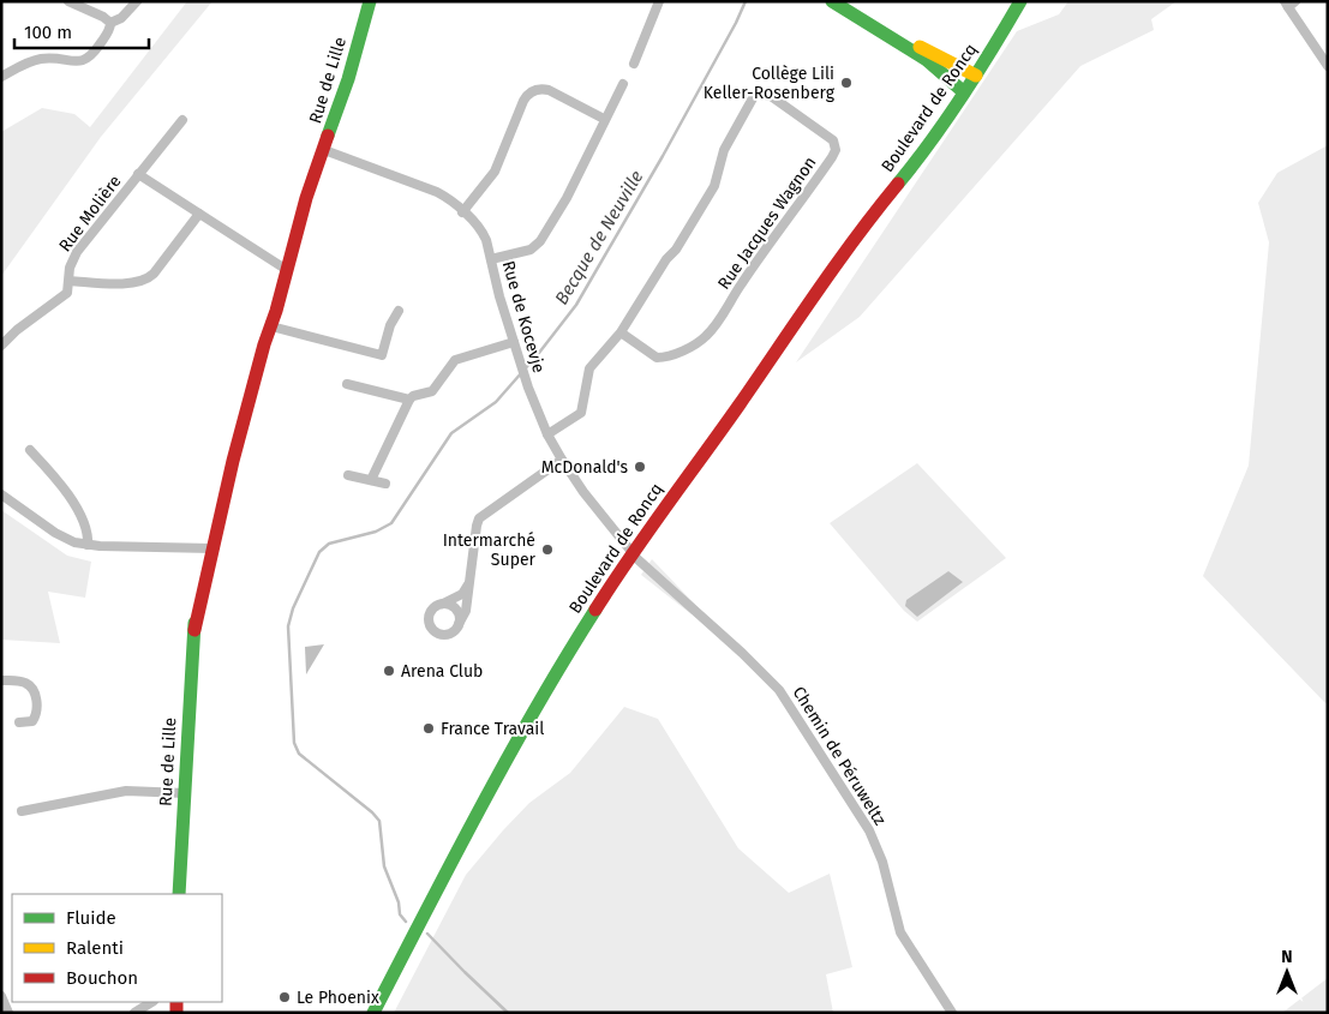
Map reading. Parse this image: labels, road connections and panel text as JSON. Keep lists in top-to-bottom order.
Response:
{
  "streets": {
    "main road": ["Rue de Lille", "Boulevard de Roncq"],
    "street": [
      "Rue Molière",
      "Rue Jacques Wagnon",
      "Rue de Kocevje",
      "Chemin de Péruweltz"
    ]
  },
  "crossings": [
    ["Rue de Lille", "Rue de Kocevje"],
    ["Boulevard de Roncq", "Rue de Kocevje"],
    ["Boulevard de Roncq", "Chemin de Péruweltz"],
    ["Rue Jacques Wagnon", "Rue de Kocevje"],
    ["Rue de Kocevje", "Chemin de Péruweltz"]
  ],
  "water": ["Becque de Neuville"],
  "places": [
    "Collège Lili Keller-Rosenberg",
    "McDonald's",
    "Intermarché Super",
    "Arena Club",
    "France Travail",
    "Le Phoenix"
  ],
  "legend": ["Fluide", "Ralenti", "Bouchon"],
  "scale_bar": "100 m",
  "north": "top"
}
